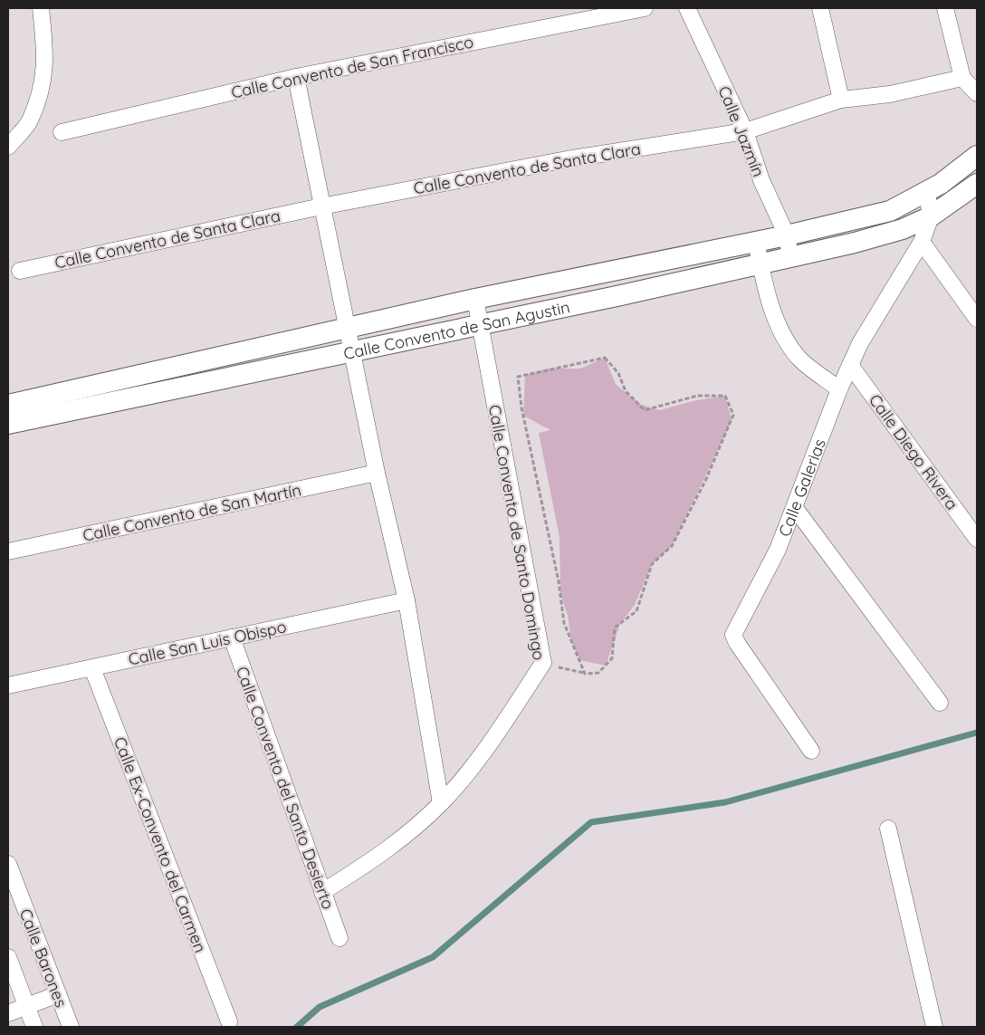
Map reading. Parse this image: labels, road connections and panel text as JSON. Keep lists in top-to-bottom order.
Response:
{
  "streets": {
    "street": [
      "Calle Convento de San Francisco",
      "Calle Jazmín",
      "Calle Convento de Santa Clara",
      "Calle Convento de San Agustin",
      "Calle Diego Rivera",
      "Calle Galerias",
      "Calle Convento de San Martín",
      "Calle Convento de Santo Domingo",
      "Calle San Luis Obispo",
      "Calle Convento del Santo Desierto",
      "Calle Ex-Convento del Carmen",
      "Calle Barones"
    ]
  },
  "crossings": [
    ["Calle Jazmín", "Calle Convento de Santa Clara"],
    ["Calle Jazmín", "Calle Convento de San Agustin"],
    ["Calle Convento de San Agustin", "Calle Galerias"],
    ["Calle Convento de San Agustin", "Calle Convento de Santo Domingo"],
    ["Calle Diego Rivera", "Calle Galerias"],
    ["Calle Convento de Santo Domingo", "Calle Convento del Santo Desierto"],
    ["Calle San Luis Obispo", "Calle Convento del Santo Desierto"],
    ["Calle San Luis Obispo", "Calle Ex-Convento del Carmen"]
  ]
}
